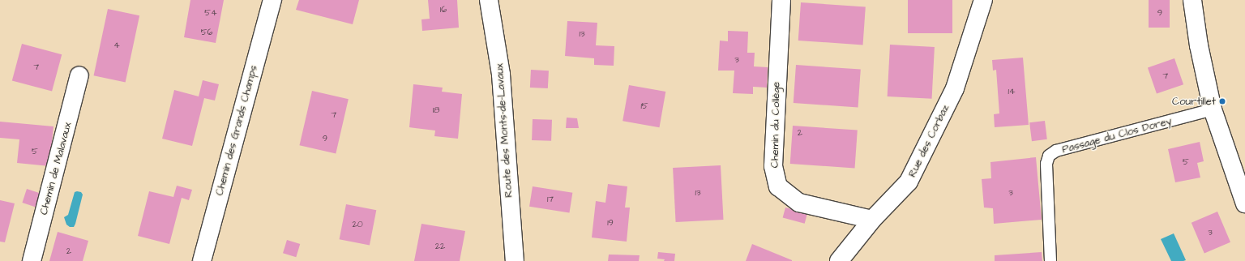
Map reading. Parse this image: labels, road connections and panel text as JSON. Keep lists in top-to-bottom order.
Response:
{
  "streets": {
    "street": [
      "Chemin du Collège",
      "Chemin des Grands Champs",
      "Route des Monts-de-Lavaux",
      "Rue des Corbaz",
      "Chemin de Malavaux"
    ],
    "lane": ["Passage du Clos Dorey"]
  },
  "crossings": [
    ["Chemin du Collège", "Rue des Corbaz"]
  ],
  "places": ["Courtillet"],
  "house_numbers": [
    "16",
    "54",
    "9",
    "56",
    "13",
    "4",
    "3",
    "7",
    "7",
    "14",
    "15",
    "18",
    "7",
    "2",
    "9",
    "5",
    "5",
    "13",
    "3",
    "17",
    "19",
    "20",
    "3",
    "22",
    "2"
  ]
}
